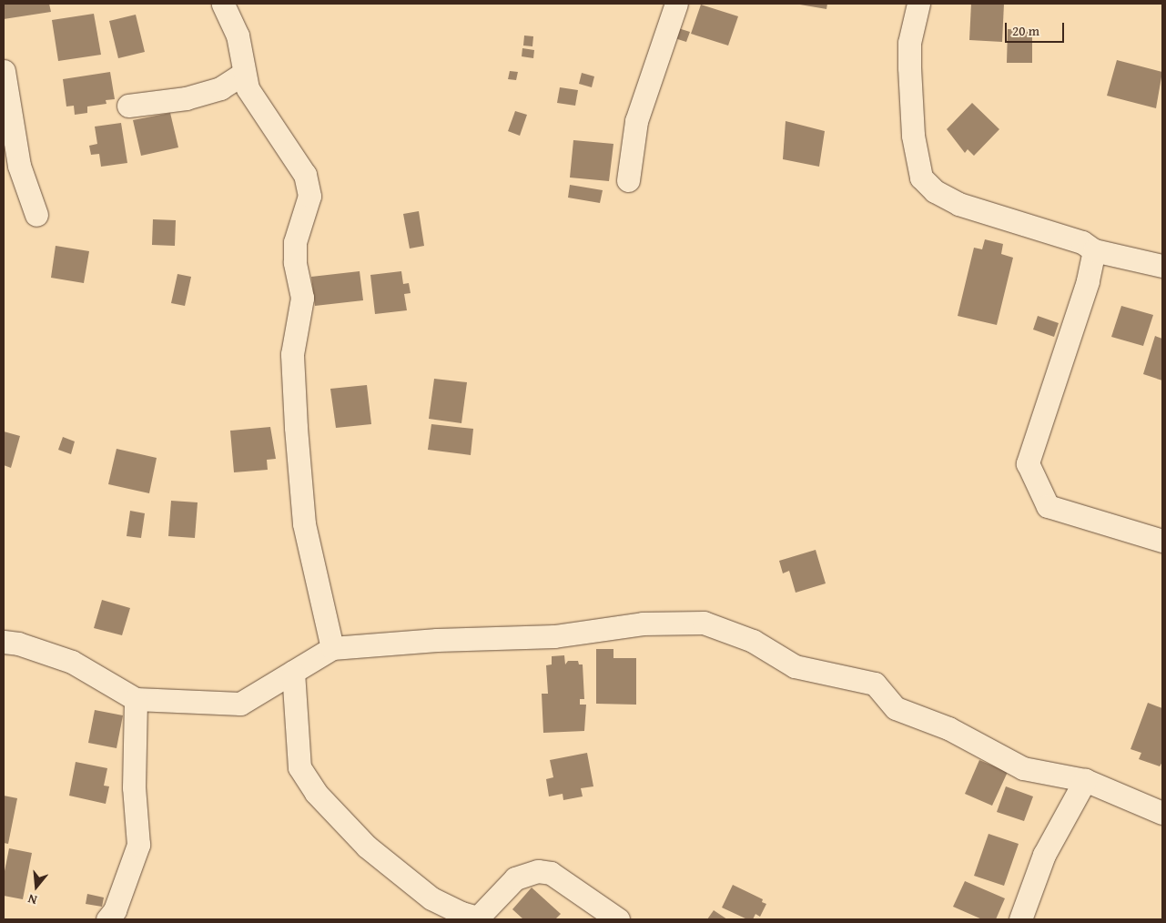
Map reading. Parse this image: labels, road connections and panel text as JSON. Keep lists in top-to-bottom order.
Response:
{
  "scale_bar": "20 m",
  "north": "bottom"
}
